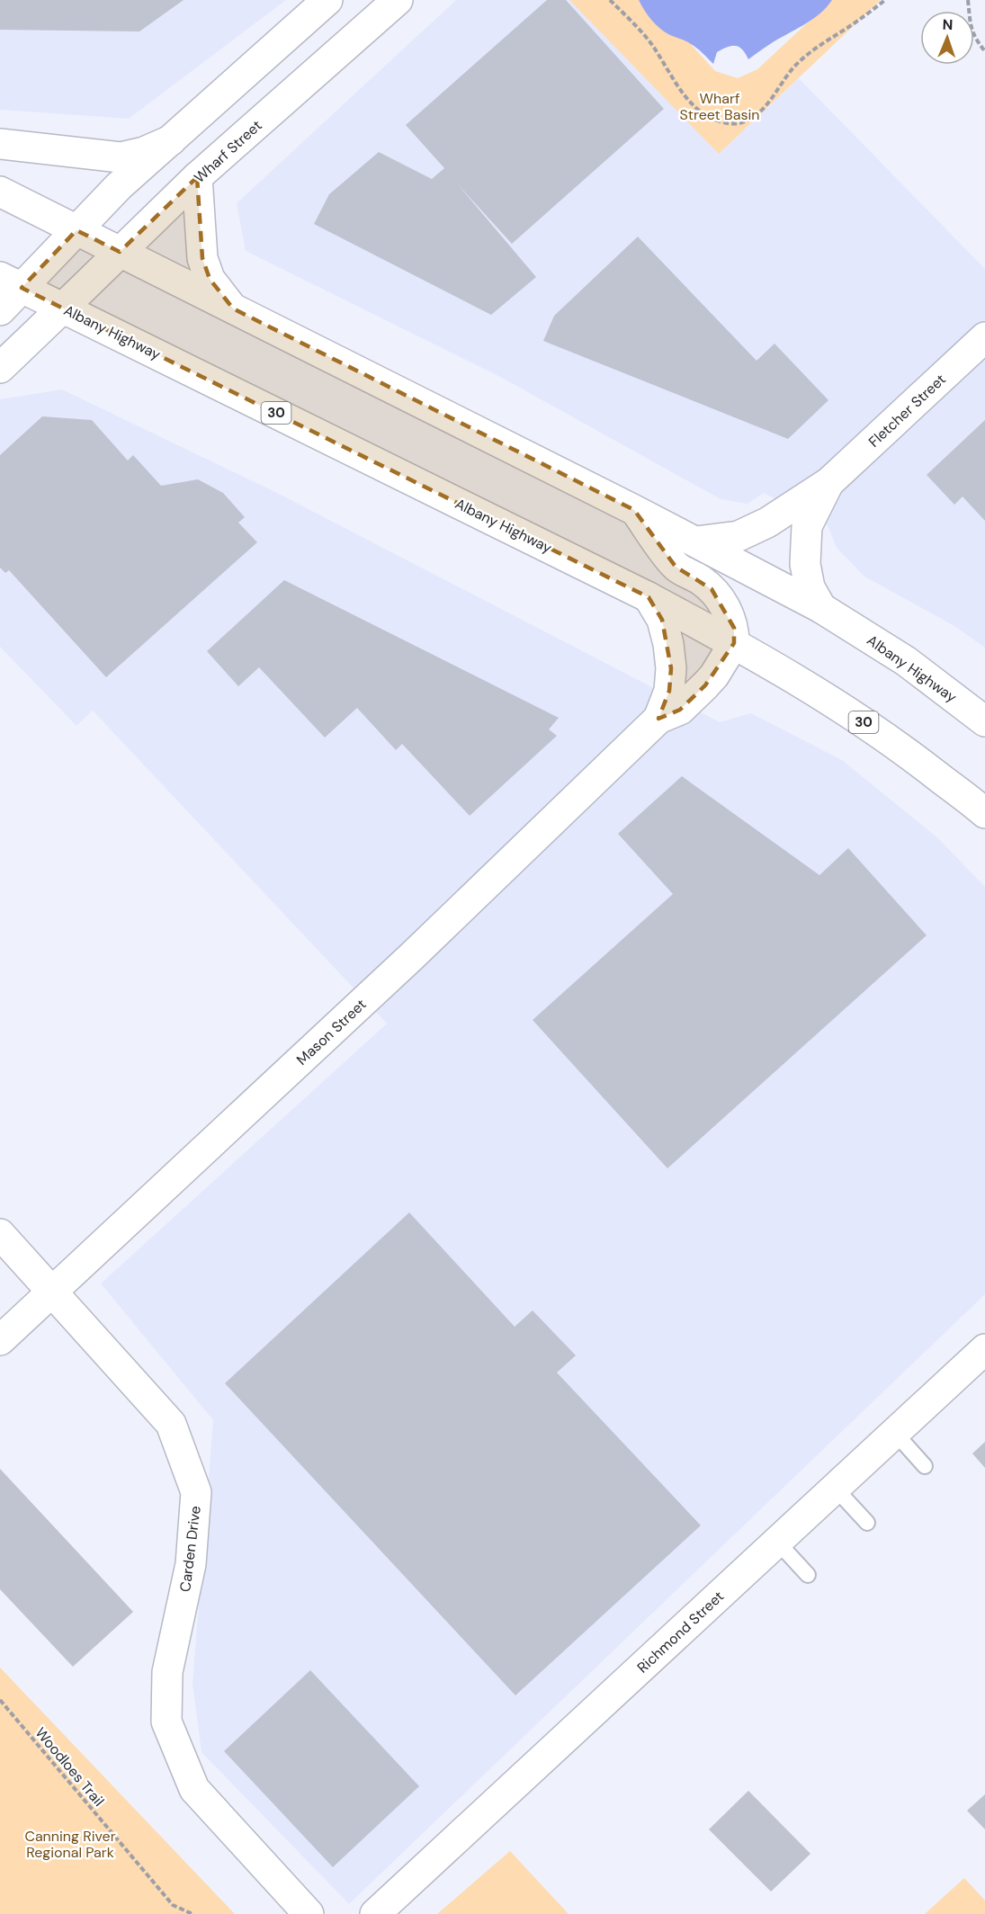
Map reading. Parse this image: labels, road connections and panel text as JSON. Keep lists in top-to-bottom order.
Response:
{
  "streets": {
    "main road": [
      "Wharf Street",
      "Albany Highway",
      "Fletcher Street",
      "30",
      "Mason Street",
      "Carden Drive",
      "Richmond Street"
    ],
    "path": ["Woodloes Trail"]
  },
  "crossings": [
    ["Wharf Street", "Albany Highway"],
    ["Albany Highway", "Fletcher Street"],
    ["Albany Highway", "Mason Street"],
    ["Mason Street", "Carden Drive"]
  ],
  "parks": ["Wharf Street Basin", "Canning River Regional Park"],
  "north": "top"
}
